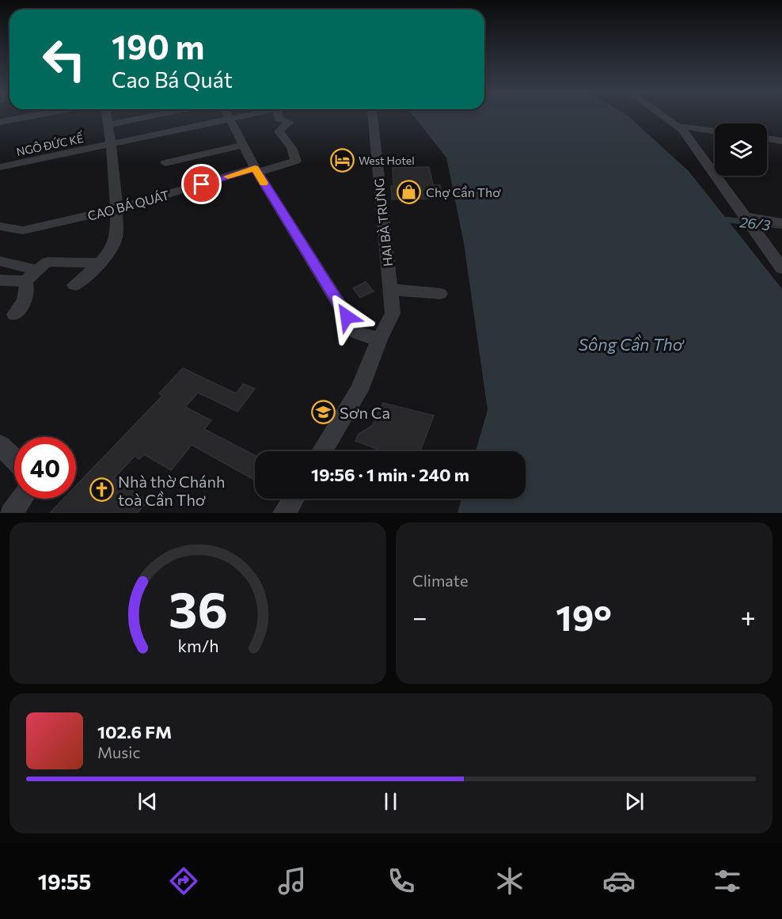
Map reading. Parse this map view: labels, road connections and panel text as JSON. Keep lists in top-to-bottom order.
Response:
{
  "streets": {
    "street": ["NGÔ ĐỨC KẾ", "CAO BÁ QUÁT", "HAI BÀ TRƯNG"]
  },
  "water": ["26/3", "Sông Cần Thơ"],
  "places": {
    "hotel": ["West Hotel"],
    "shop": ["Chợ Cần Thơ"],
    "school or university": ["Sơn Ca"],
    "church": ["Nhà thờ Chánh toà Cần Thơ"]
  },
  "page": {
    "turn": ["190 m", "Cao Bá Quát"],
    "limit": "40",
    "trip": "19:56 · 1 min · 240 m",
    "tile": "Climate",
    "heat": ["−", "19°", "+"],
    "song": ["102.6 FM", "Music"],
    "tabs": "19:55",
    "gauge": ["36", "km/h"]
  }
}
